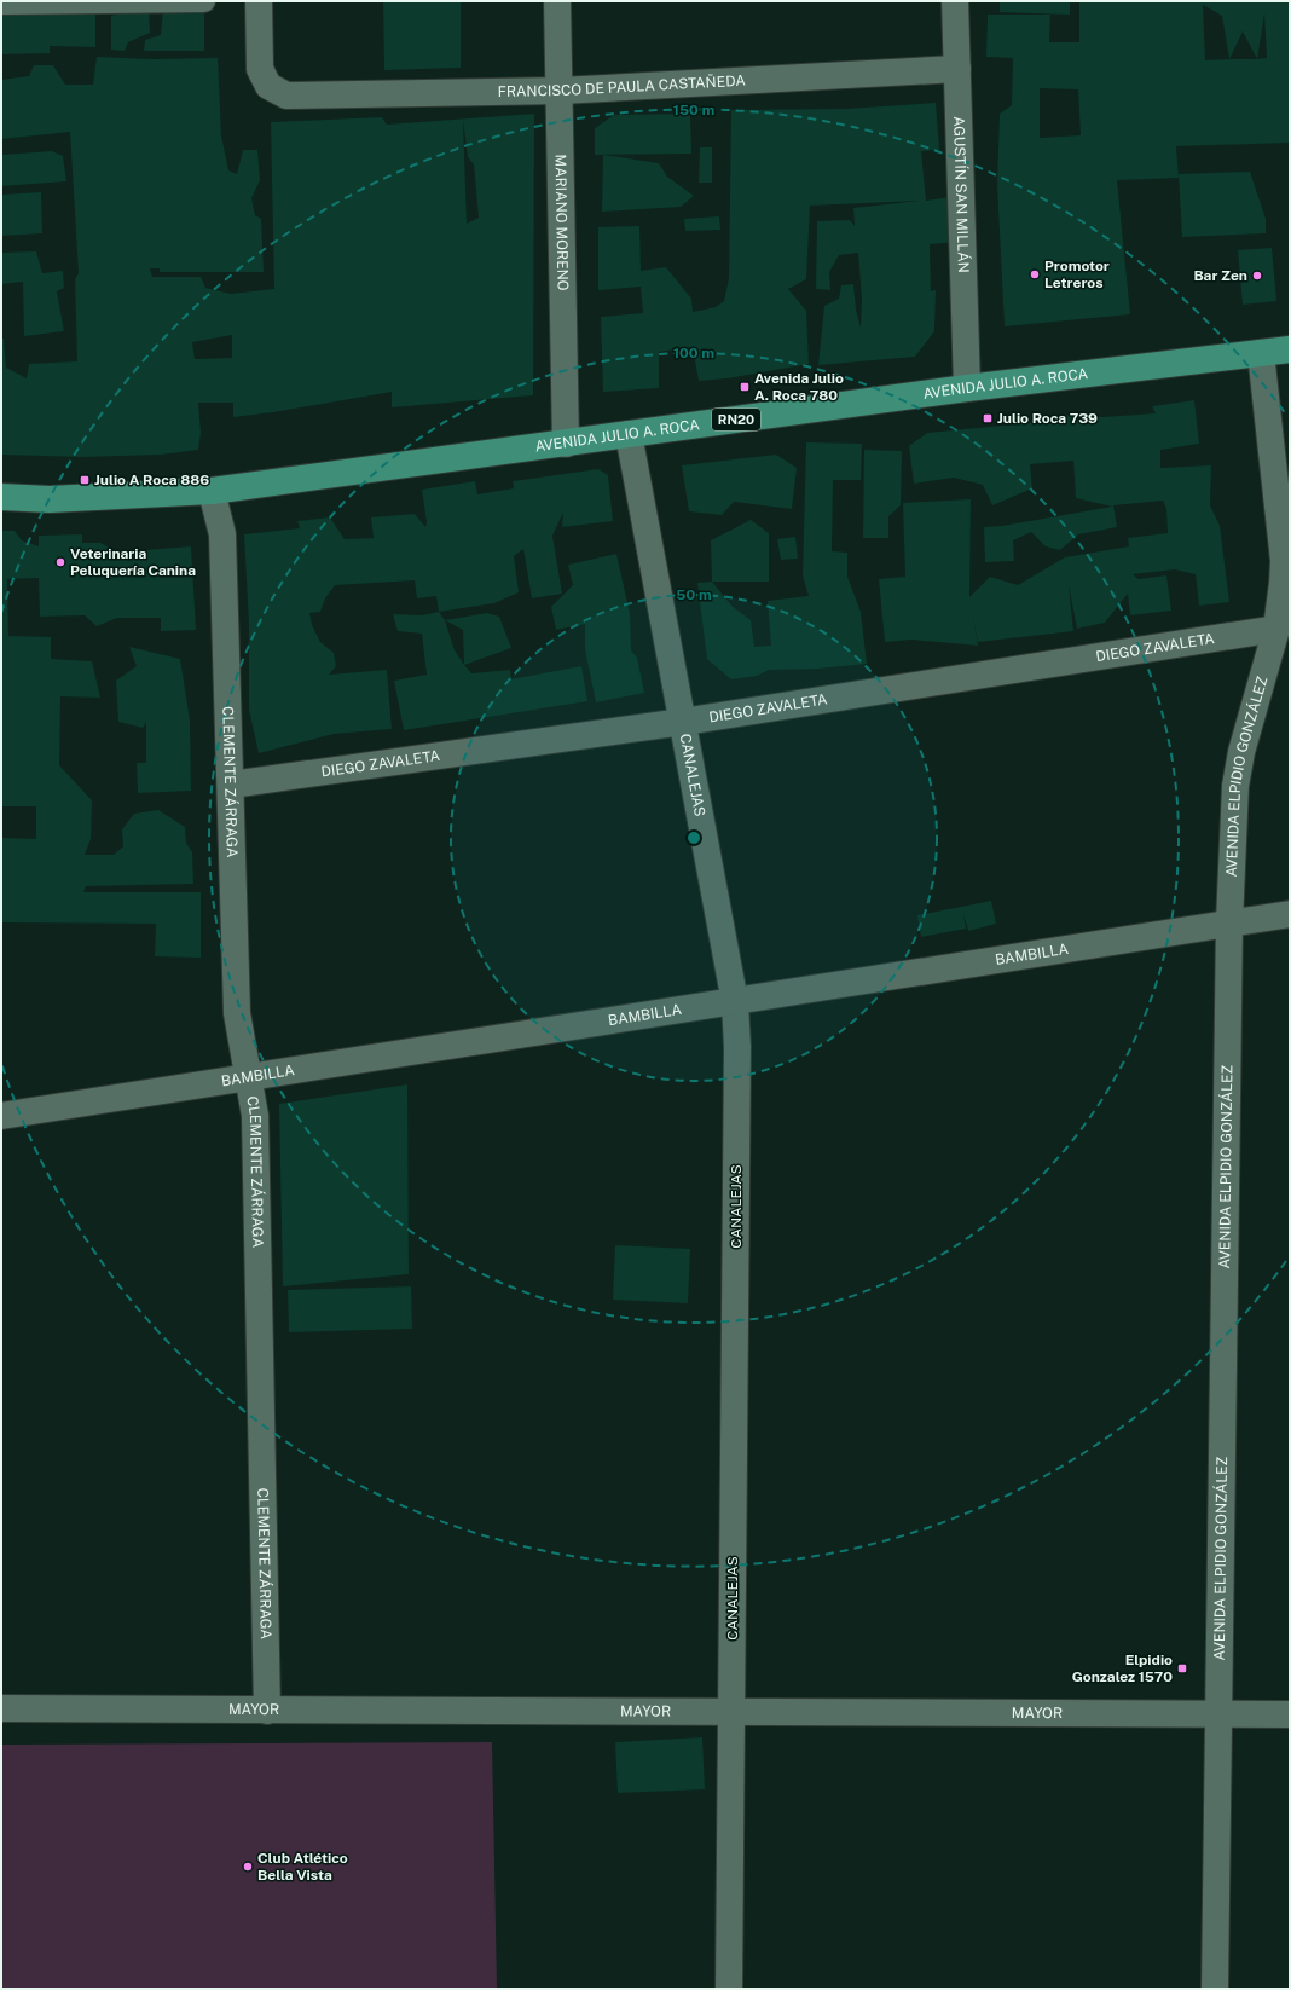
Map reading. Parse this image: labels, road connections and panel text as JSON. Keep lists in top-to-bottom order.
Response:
{
  "streets": {
    "main road": ["AVENIDA JULIO A. ROCA", "RN20"],
    "street": [
      "FRANCISCO DE PAULA CASTAÑEDA",
      "AGUSTÍN SAN MILLÁN",
      "MARIANO MORENO",
      "DIEGO ZAVALETA",
      "CANALEJAS",
      "AVENIDA ELPIDIO GONZÁLEZ",
      "CLEMENTE ZÁRRAGA",
      "BAMBILLA",
      "MAYOR"
    ]
  },
  "crossings": [
    ["FRANCISCO DE PAULA CASTAÑEDA", "AGUSTÍN SAN MILLÁN"],
    ["FRANCISCO DE PAULA CASTAÑEDA", "MARIANO MORENO"],
    ["AGUSTÍN SAN MILLÁN", "AVENIDA JULIO A. ROCA"],
    ["MARIANO MORENO", "AVENIDA JULIO A. ROCA"],
    ["AVENIDA JULIO A. ROCA", "CANALEJAS"],
    ["AVENIDA JULIO A. ROCA", "AVENIDA ELPIDIO GONZÁLEZ"],
    ["AVENIDA JULIO A. ROCA", "CLEMENTE ZÁRRAGA"],
    ["DIEGO ZAVALETA", "CANALEJAS"],
    ["DIEGO ZAVALETA", "AVENIDA ELPIDIO GONZÁLEZ"],
    ["DIEGO ZAVALETA", "CLEMENTE ZÁRRAGA"],
    ["CANALEJAS", "BAMBILLA"],
    ["CANALEJAS", "MAYOR"],
    ["AVENIDA ELPIDIO GONZÁLEZ", "BAMBILLA"],
    ["AVENIDA ELPIDIO GONZÁLEZ", "MAYOR"],
    ["CLEMENTE ZÁRRAGA", "BAMBILLA"],
    ["CLEMENTE ZÁRRAGA", "MAYOR"]
  ],
  "places": {
    "other": [
      "Promotor Letreros",
      "Bar Zen",
      "Veterinaria Peluquería Canina",
      "Club Atlético Bella Vista"
    ],
    "transit": [
      "Avenida Julio A. Roca 780",
      "Julio Roca 739",
      "Julio A Roca 886",
      "Elpidio Gonzalez 1570"
    ]
  },
  "rings": ["150 m", "100 m", "50 m"]
}
